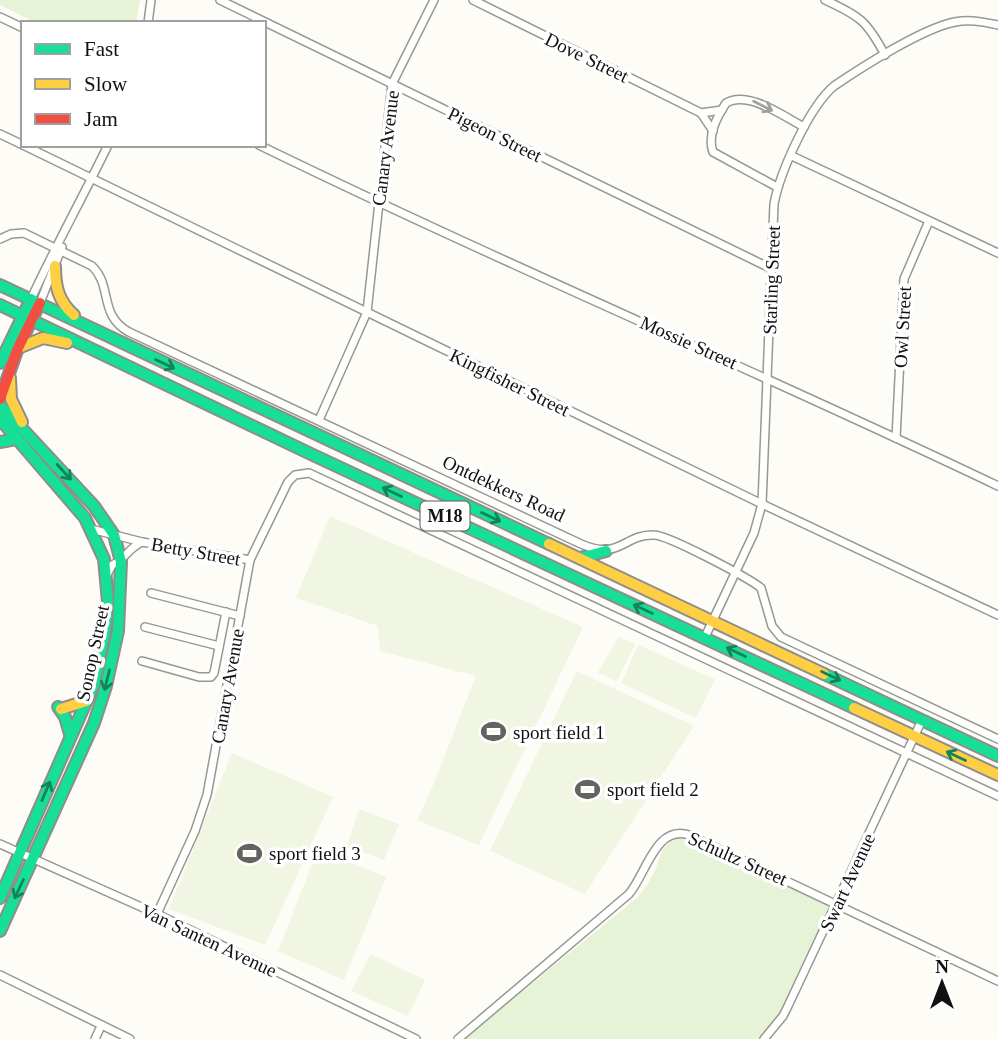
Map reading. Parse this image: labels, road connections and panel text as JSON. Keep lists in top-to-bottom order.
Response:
{
  "streets": {
    "main road": ["Ontdekkers Road", "M18", "Sonop Street"],
    "street": [
      "Dove Street",
      "Pigeon Street",
      "Canary Avenue",
      "Starling Street",
      "Owl Street",
      "Mossie Street",
      "Kingfisher Street",
      "Betty Street",
      "Schultz Street",
      "Swart Avenue",
      "Van Santen Avenue"
    ]
  },
  "crossings": [
    ["Dove Street", "Starling Street"],
    ["Pigeon Street", "Canary Avenue"],
    ["Pigeon Street", "Starling Street"],
    ["Canary Avenue", "Mossie Street"],
    ["Canary Avenue", "Kingfisher Street"],
    ["Canary Avenue", "Ontdekkers Road"],
    ["Canary Avenue", "Betty Street"],
    ["Canary Avenue", "Swart Avenue"],
    ["Canary Avenue", "Van Santen Avenue"],
    ["Starling Street", "Mossie Street"],
    ["Starling Street", "Kingfisher Street"],
    ["Starling Street", "Ontdekkers Road"],
    ["Starling Street", "M18"],
    ["Owl Street", "Mossie Street"],
    ["Ontdekkers Road", "Swart Avenue"],
    ["M18", "Swart Avenue"],
    ["Betty Street", "Sonop Street"],
    ["Sonop Street", "Van Santen Avenue"],
    ["Schultz Street", "Swart Avenue"]
  ],
  "places": {
    "sports": ["sport field 1", "sport field 2", "sport field 3"]
  },
  "legend": ["Fast", "Slow", "Jam"],
  "north": "top"
}
